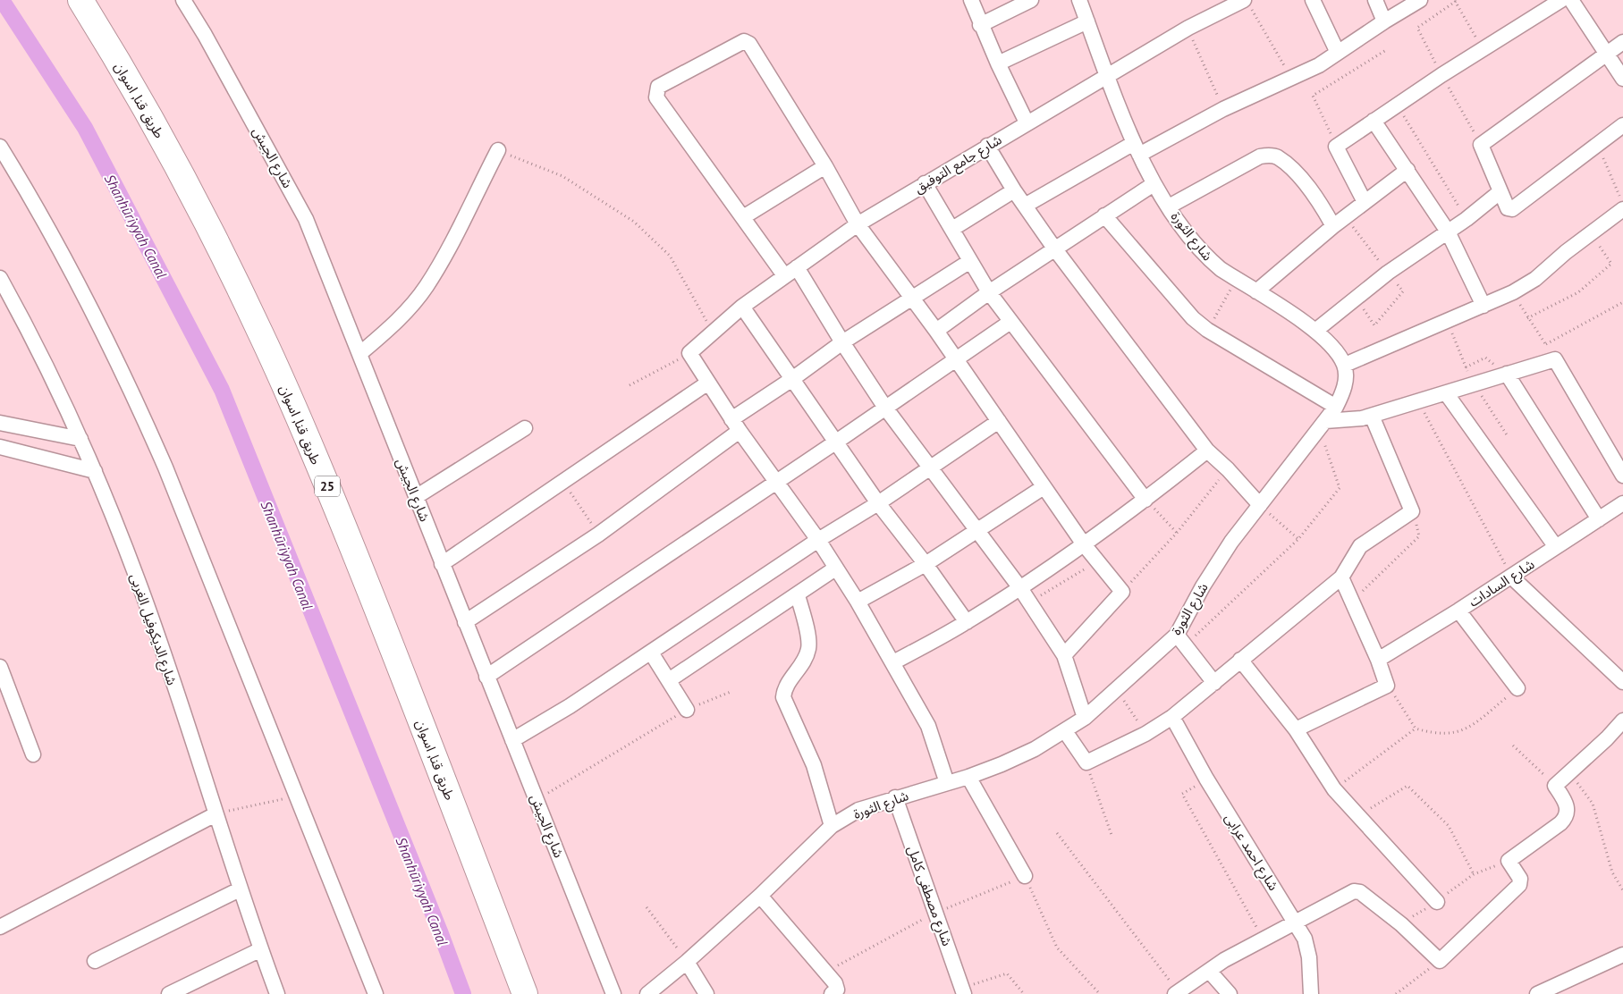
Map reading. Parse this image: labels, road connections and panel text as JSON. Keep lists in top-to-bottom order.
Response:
{
  "streets": {
    "highway": ["طريق قنا, اسوان", "25"],
    "street": [
      "شارع الجيش",
      "شارع جامع التوفيق",
      "شارع الثورة",
      "شارع السادات",
      "شارع الديكوفيل الغربى",
      "شارع احمد عرابى",
      "شارع مصطفى كامل"
    ]
  },
  "crossings": [
    ["شارع جامع التوفيق", "شارع الثورة"],
    ["شارع الثورة", "شارع مصطفى كامل"]
  ],
  "water": ["Shanhūriyyah Canal"]
}
